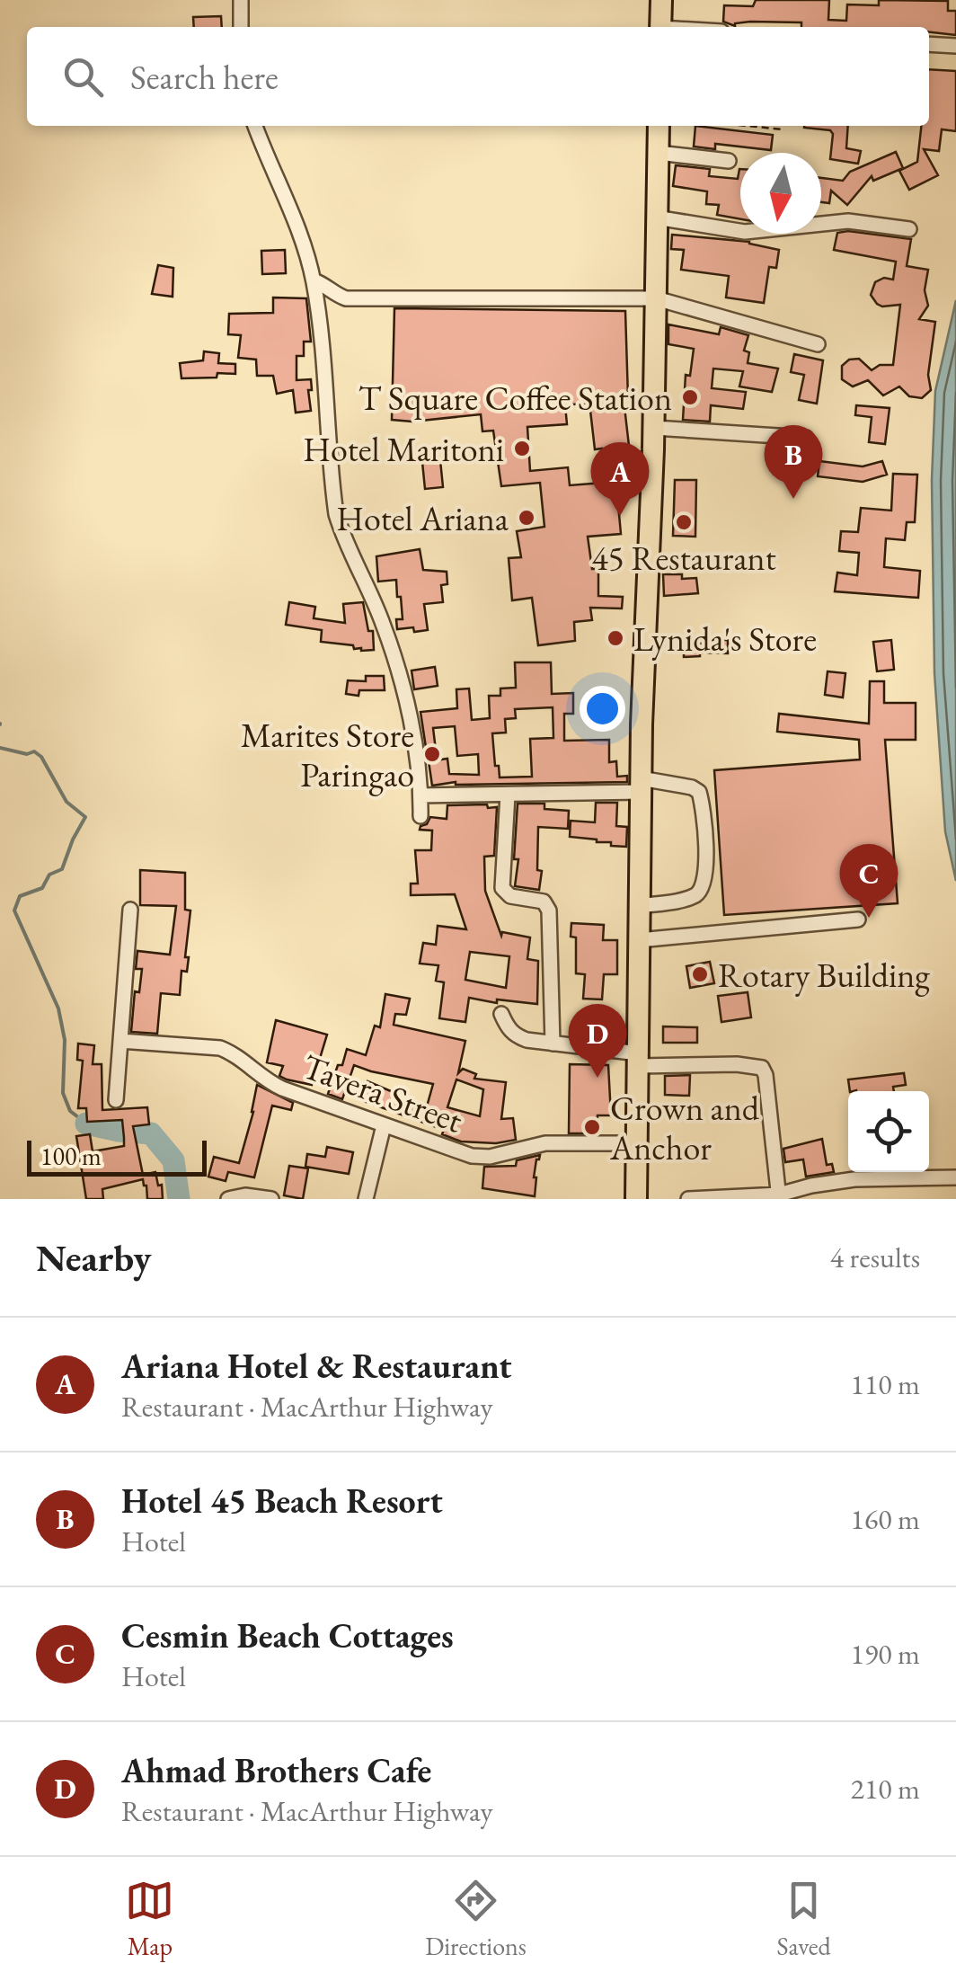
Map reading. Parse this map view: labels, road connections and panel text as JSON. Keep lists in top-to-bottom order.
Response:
{
  "streets": {
    "street": ["Tavera Street"]
  },
  "places": [
    "T Square Coffee Station",
    "Hotel Maritoni",
    "Hotel Ariana",
    "45 Restaurant",
    "Lynida's Store",
    "Marites Store Paringao",
    "Rotary Building",
    "Crown and Anchor"
  ],
  "scale_bar": "100 m",
  "north": "bottom",
  "page": {
    "search": "Search here",
    "pins": [
      "B",
      "A",
      "C",
      "D"
    ],
    "scale": "100 m",
    "heading": ["Nearby", "4 results"],
    "list": [
      {
        "mark": "A",
        "name": "Ariana Hotel & Restaurant",
        "note": "Restaurant · MacArthur Highway",
        "value": "110 m"
      },
      {
        "mark": "B",
        "name": "Hotel 45 Beach Resort",
        "note": "Hotel",
        "value": "160 m"
      },
      {
        "mark": "C",
        "name": "Cesmin Beach Cottages",
        "note": "Hotel",
        "value": "190 m"
      },
      {
        "mark": "D",
        "name": "Ahmad Brothers Cafe",
        "note": "Restaurant · MacArthur Highway",
        "value": "210 m"
      }
    ],
    "nav": ["Map", "Directions", "Saved"]
  }
}
